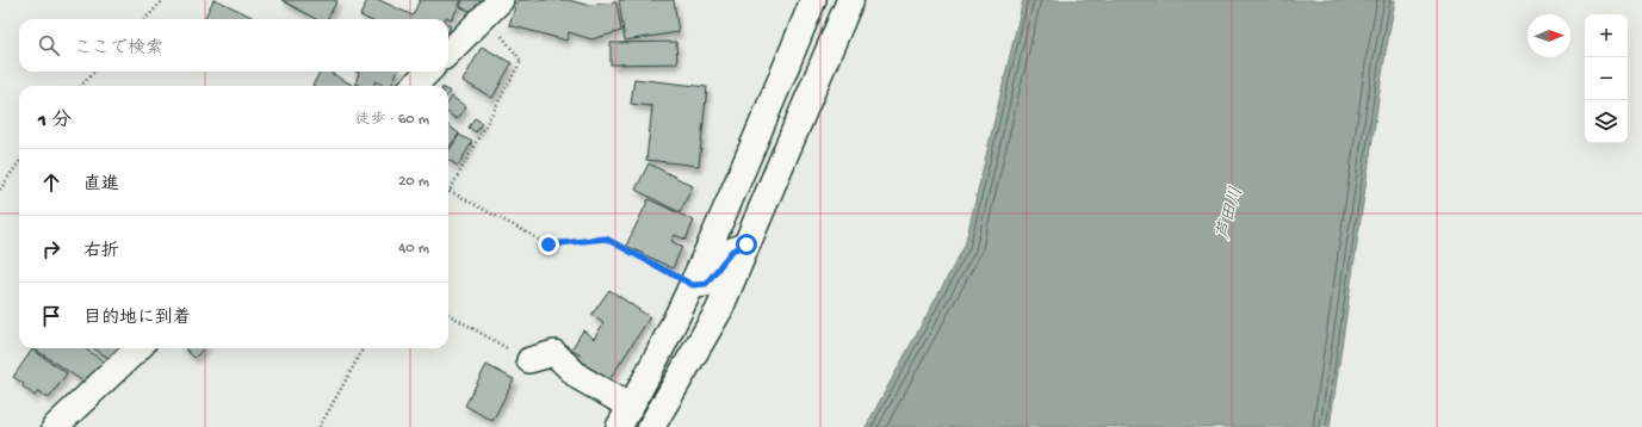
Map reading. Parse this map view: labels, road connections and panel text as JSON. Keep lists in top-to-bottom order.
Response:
{
  "water": ["芦田川"],
  "north": "right",
  "page": {
    "map_buttons": ["+", "−"],
    "search": "ここで検索",
    "heading": ["1 分", "徒歩 · 60 m"],
    "list": [
      ["直進", "20 m"],
      ["右折", "40 m"],
      "目的地に到着"
    ]
  }
}
